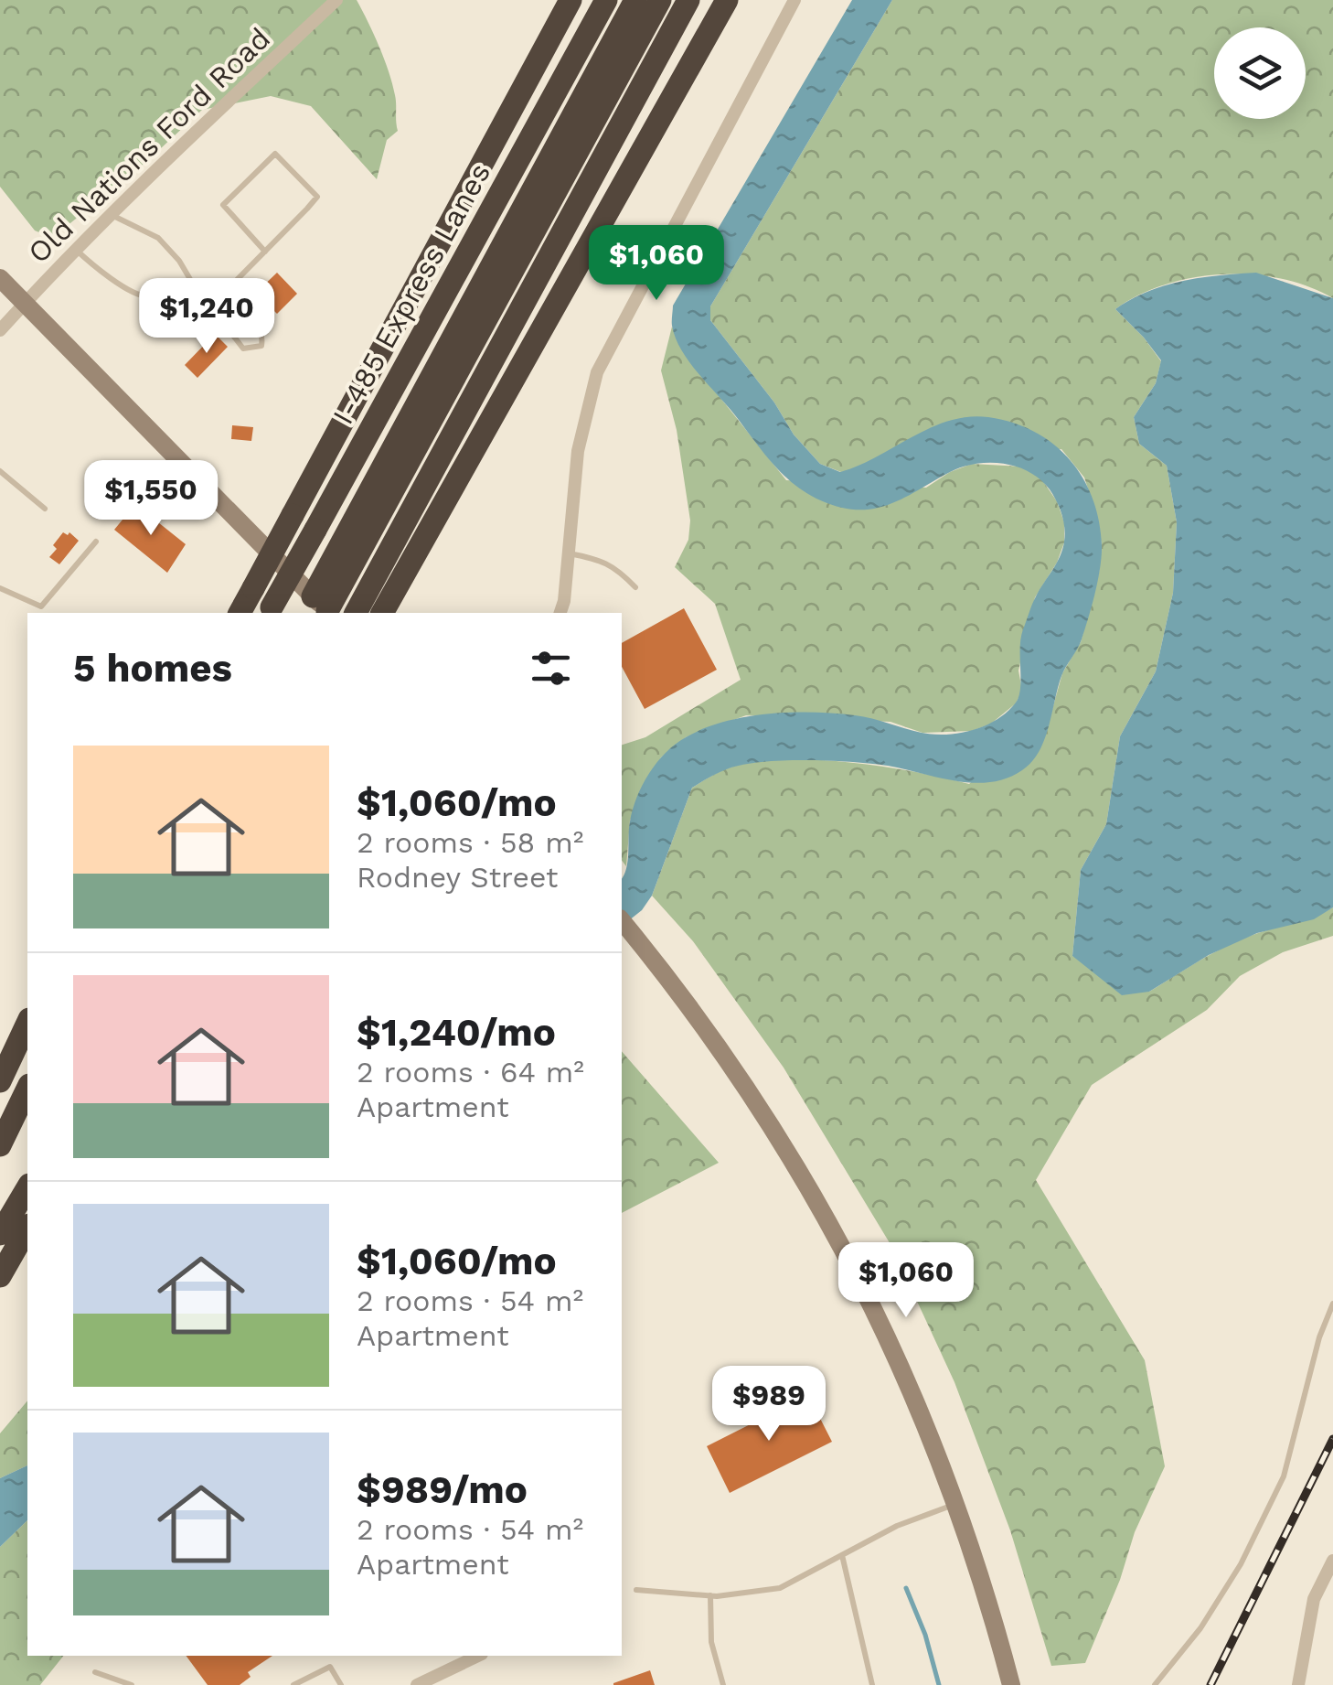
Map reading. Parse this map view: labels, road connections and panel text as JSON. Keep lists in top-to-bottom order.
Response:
{
  "streets": {
    "highway": ["I-485 Express Lanes"],
    "street": ["Old Nations Ford Road"]
  },
  "page": {
    "price": [
      "$1,060",
      "$1,240",
      "$1,550",
      "$1,060",
      "$989"
    ],
    "heading": "5 homes",
    "list": [
      {
        "name": "$1,060/mo",
        "note": "2 rooms · 58 m² · Rodney Street"
      },
      {
        "name": "$1,240/mo",
        "note": "2 rooms · 64 m² · Apartment"
      },
      {
        "name": "$1,060/mo",
        "note": "2 rooms · 54 m² · Apartment"
      },
      {
        "name": "$989/mo",
        "note": "2 rooms · 54 m² · Apartment"
      }
    ]
  }
}
